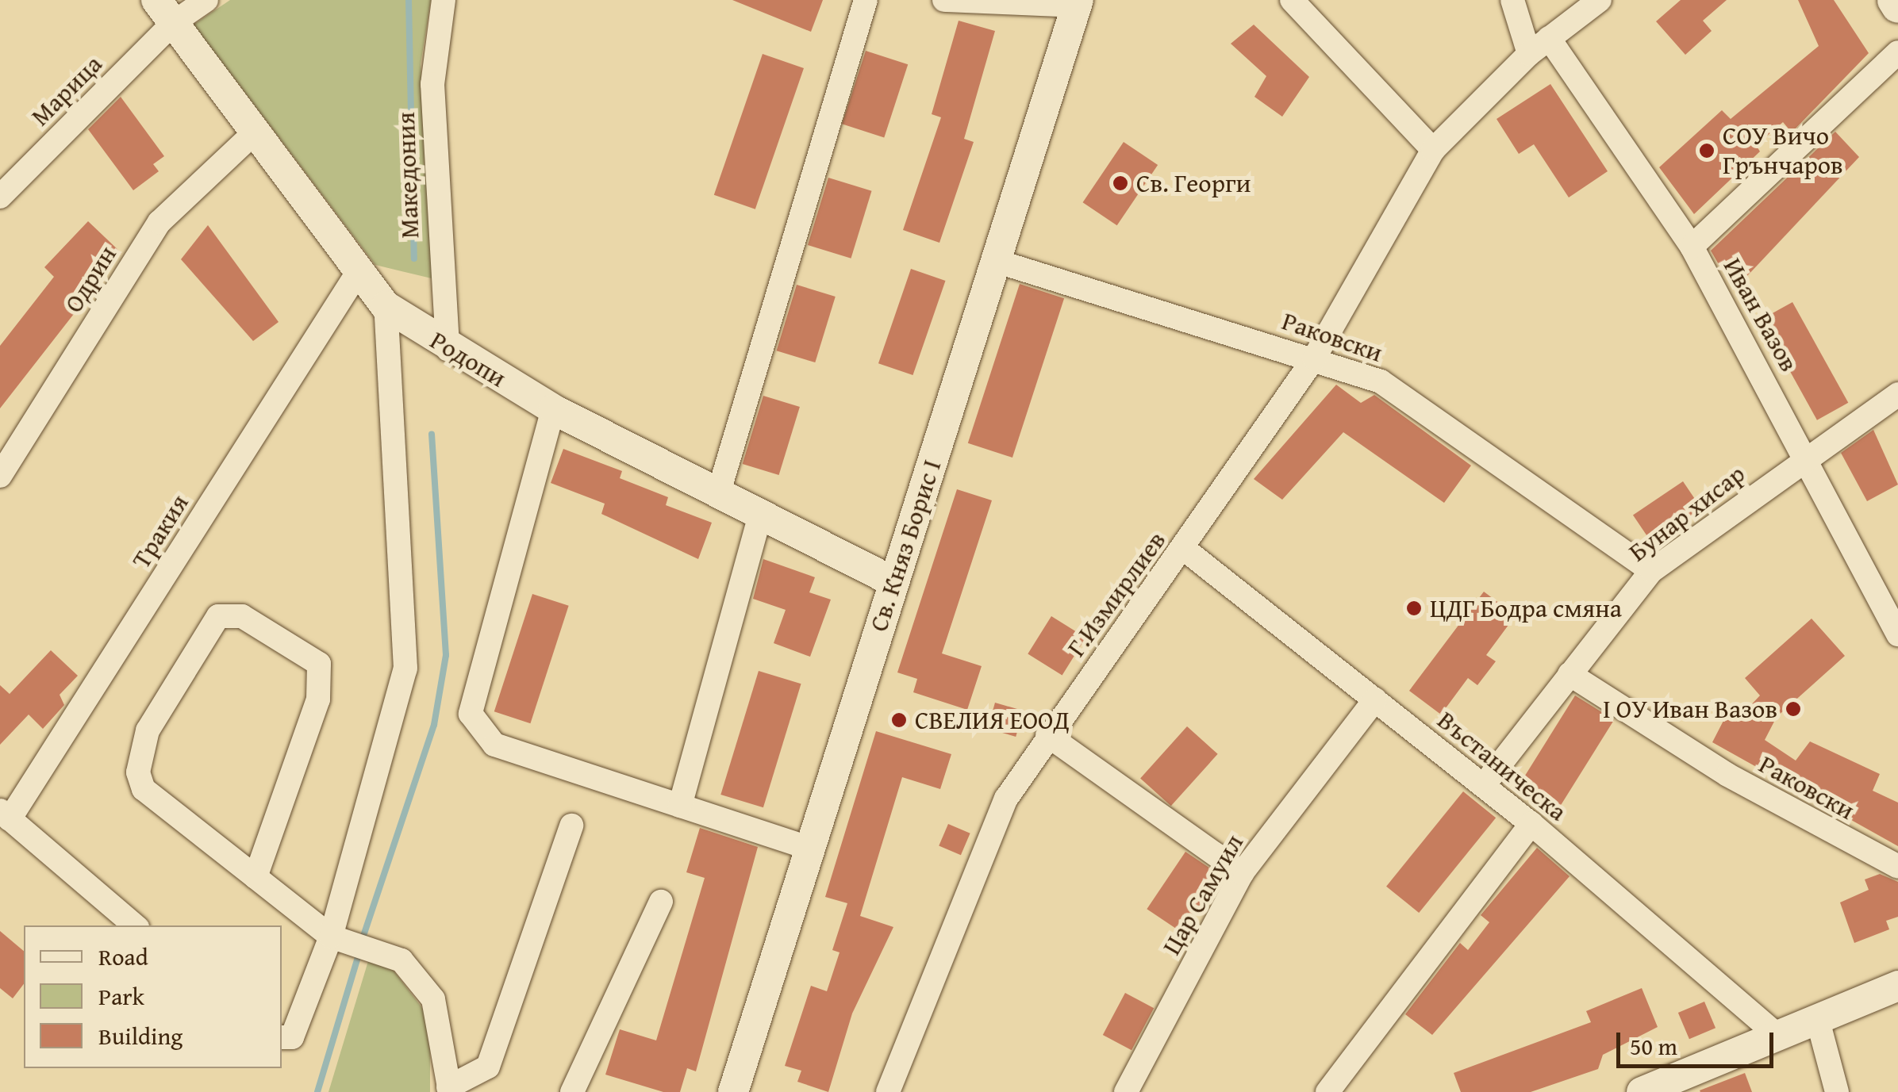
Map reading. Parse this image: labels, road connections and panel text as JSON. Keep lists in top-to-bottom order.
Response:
{
  "streets": {
    "street": [
      "Марица",
      "Македония",
      "Одрин",
      "Иван Вазов",
      "Раковски",
      "Родопи",
      "Бунар хисар",
      "Тракия",
      "Св. Княз Борис I",
      "Г.Измирлиев",
      "Въстаническа",
      "Цар Самуил"
    ]
  },
  "crossings": [
    ["Марица", "Родопи"],
    ["Македония", "Родопи"],
    ["Одрин", "Родопи"],
    ["Иван Вазов", "Бунар хисар"],
    ["Иван Вазов", "Г.Измирлиев"],
    ["Раковски", "Бунар хисар"],
    ["Раковски", "Св. Княз Борис I"],
    ["Раковски", "Г.Измирлиев"],
    ["Родопи", "Тракия"],
    ["Родопи", "Св. Княз Борис I"],
    ["Бунар хисар", "Въстаническа"],
    ["Г.Измирлиев", "Въстаническа"],
    ["Въстаническа", "Цар Самуил"]
  ],
  "places": [
    "СОУ Вичо Грънчаров",
    "Св. Георги",
    "ЦДГ Бодра смяна",
    "I ОУ Иван Вазов",
    "СВЕЛИЯ ЕООД"
  ],
  "legend": ["Road", "Park", "Building"],
  "scale_bar": "50 m"
}
